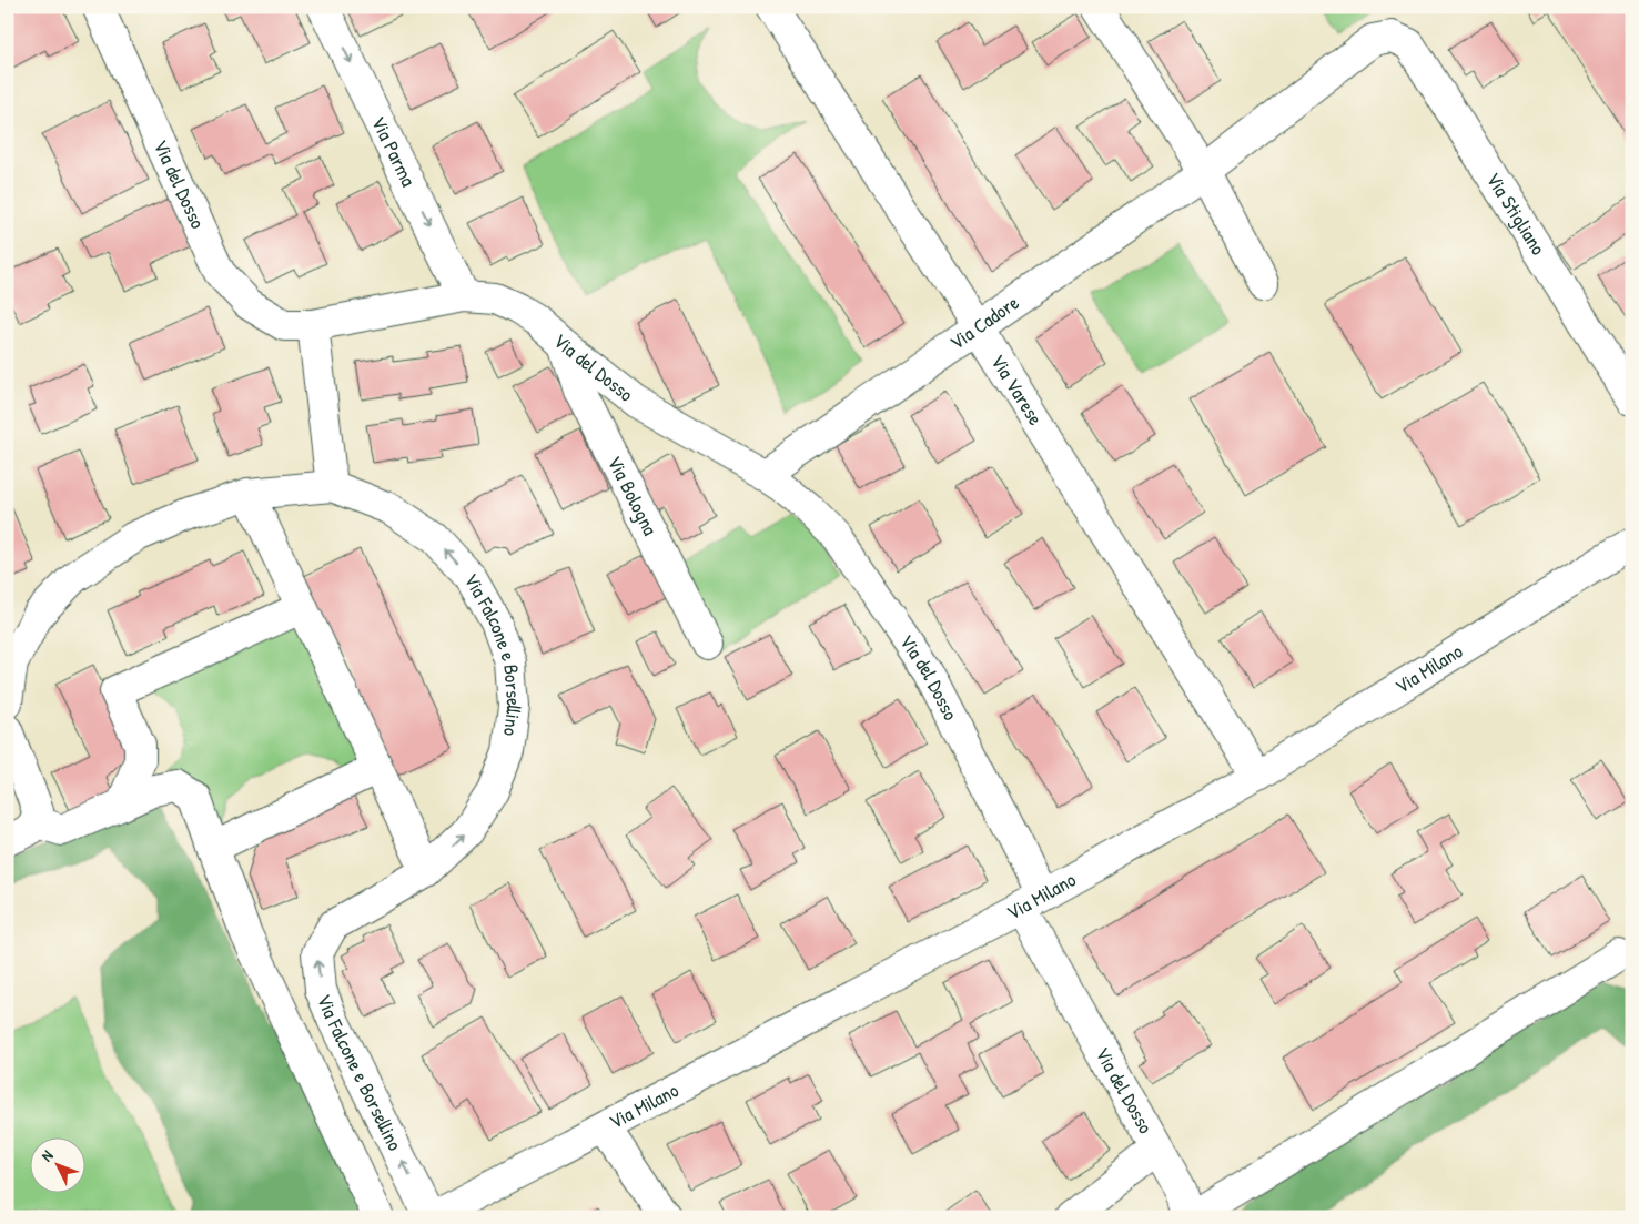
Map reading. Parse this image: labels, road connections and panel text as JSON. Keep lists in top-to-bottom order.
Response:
{
  "streets": {
    "street": [
      "Via Parma",
      "Via del Dosso",
      "Via Stigliano",
      "Via Cadore",
      "Via Varese",
      "Via Bologna",
      "Via Falcone e Borsellino",
      "Via Milano"
    ]
  },
  "crossings": [
    ["Via Parma", "Via del Dosso"],
    ["Via del Dosso", "Via Cadore"],
    ["Via del Dosso", "Via Bologna"],
    ["Via del Dosso", "Via Milano"],
    ["Via Stigliano", "Via Cadore"],
    ["Via Cadore", "Via Varese"],
    ["Via Varese", "Via Milano"],
    ["Via Falcone e Borsellino", "Via Milano"]
  ],
  "one_way": ["Via Parma"],
  "north": "top left"
}
